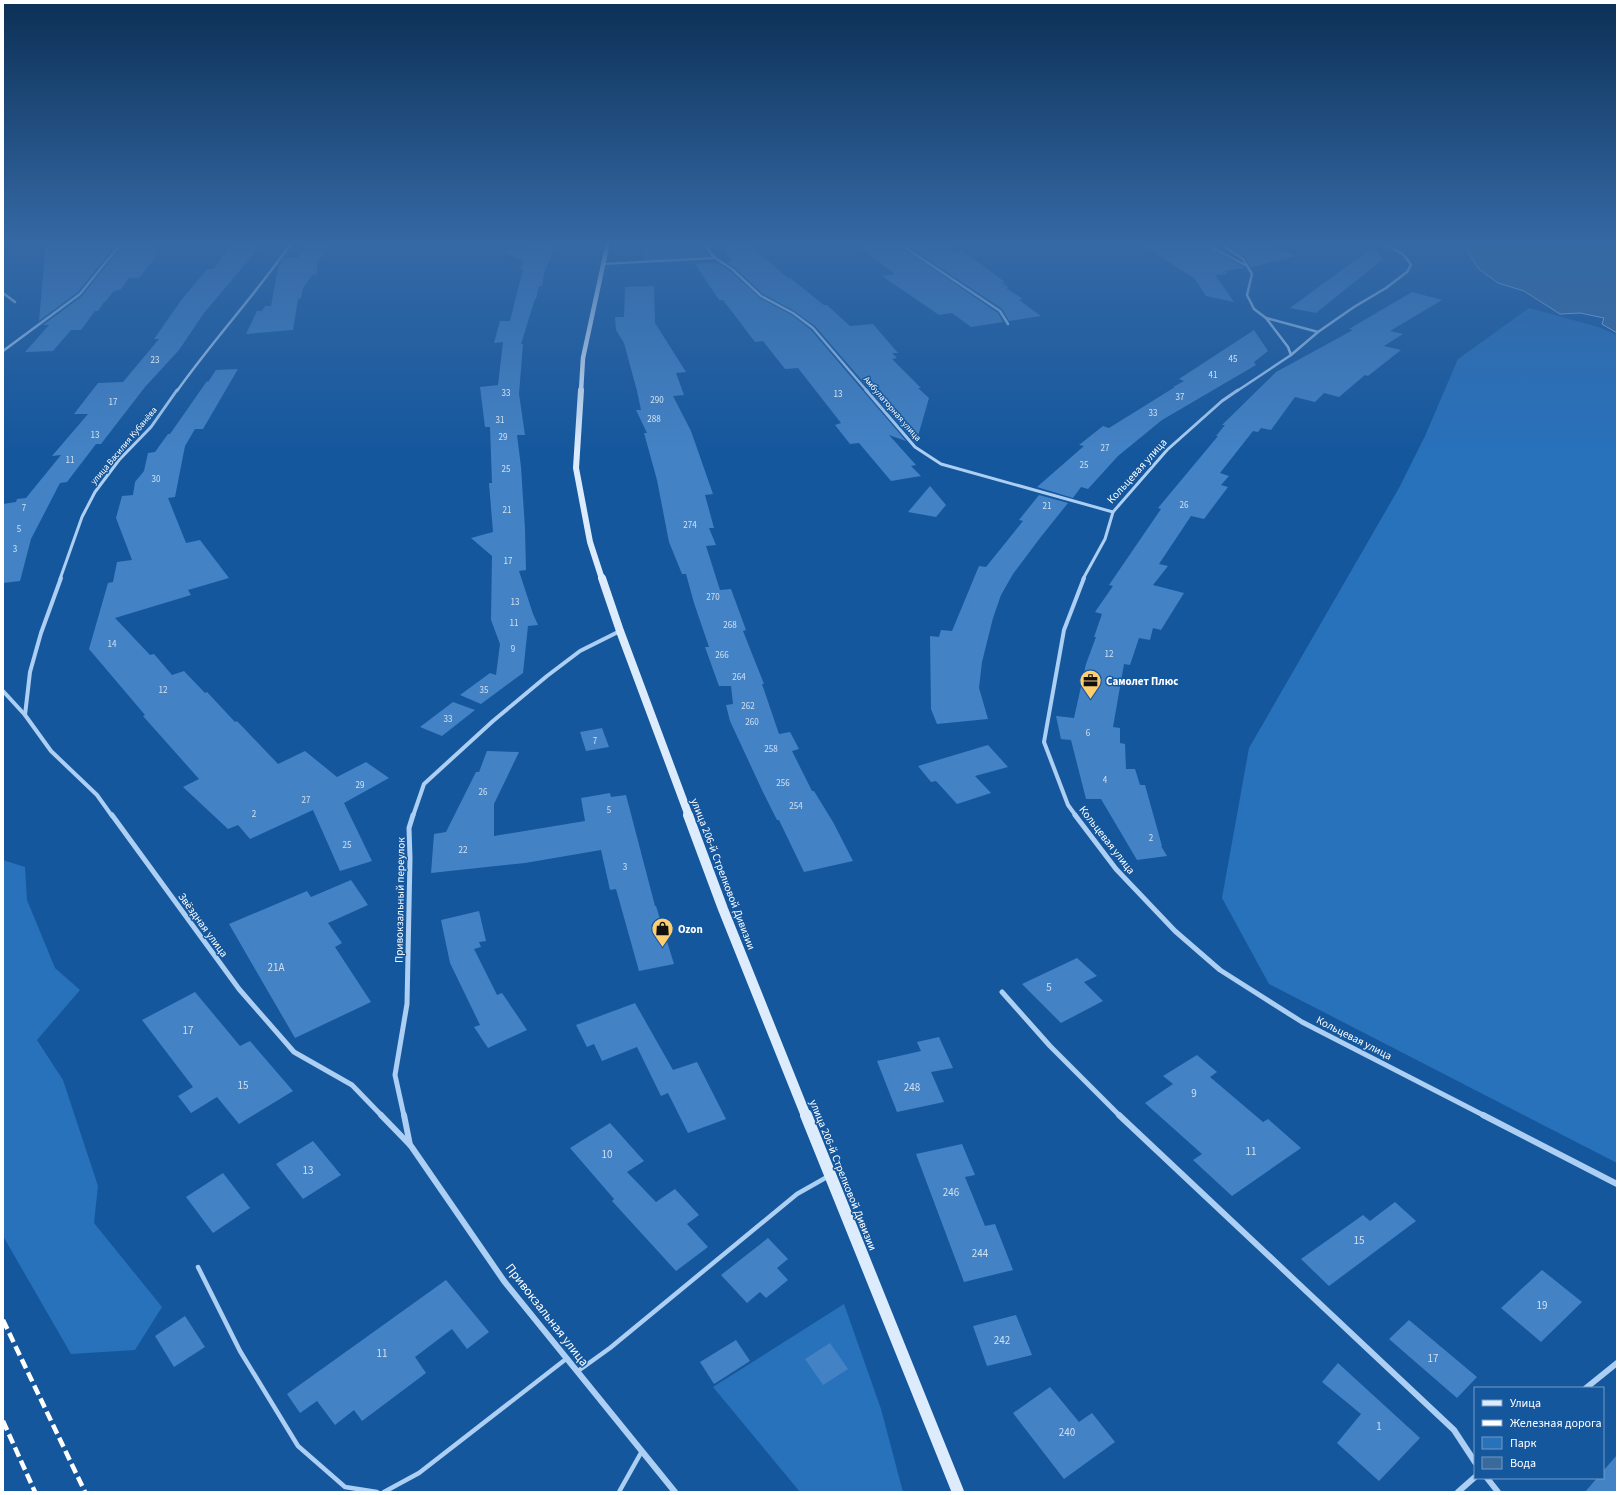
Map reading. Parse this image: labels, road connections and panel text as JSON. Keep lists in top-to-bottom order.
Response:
{
  "streets": {
    "main road": ["улица 206-й Стрелковой Дивизии"],
    "street": [
      "Амбулаторная улица",
      "улица Василия Кубанёва",
      "Кольцевая улица",
      "Привокзальный переулок",
      "Звёздная улица",
      "Привокзальная улица"
    ]
  },
  "crossings": [
    ["Амбулаторная улица", "Кольцевая улица"],
    ["улица Василия Кубанёва", "Звёздная улица"],
    ["улица 206-й Стрелковой Дивизии", "Привокзальный переулок"],
    ["Привокзальный переулок", "Звёздная улица"],
    ["Привокзальный переулок", "Привокзальная улица"],
    ["Звёздная улица", "Привокзальная улица"]
  ],
  "places": {
    "office": ["Самолет Плюс"],
    "shop": ["Ozon"]
  },
  "house_numbers": [
    "45",
    "23",
    "41",
    "33",
    "13",
    "37",
    "290",
    "17",
    "33",
    "288",
    "31",
    "13",
    "29",
    "27",
    "11",
    "25",
    "25",
    "30",
    "26",
    "21",
    "7",
    "21",
    "274",
    "5",
    "3",
    "17",
    "270",
    "13",
    "11",
    "268",
    "14",
    "9",
    "12",
    "266",
    "264",
    "12",
    "35",
    "262",
    "33",
    "260",
    "6",
    "7",
    "258",
    "4",
    "256",
    "29",
    "26",
    "27",
    "254",
    "5",
    "2",
    "2",
    "25",
    "22",
    "3",
    "21А",
    "5",
    "17",
    "15",
    "248",
    "9",
    "11",
    "10",
    "13",
    "246",
    "15",
    "244",
    "19",
    "242",
    "11",
    "17",
    "1",
    "240"
  ],
  "legend": [
    "Улица",
    "Железная дорога",
    "Парк",
    "Вода"
  ]
}
